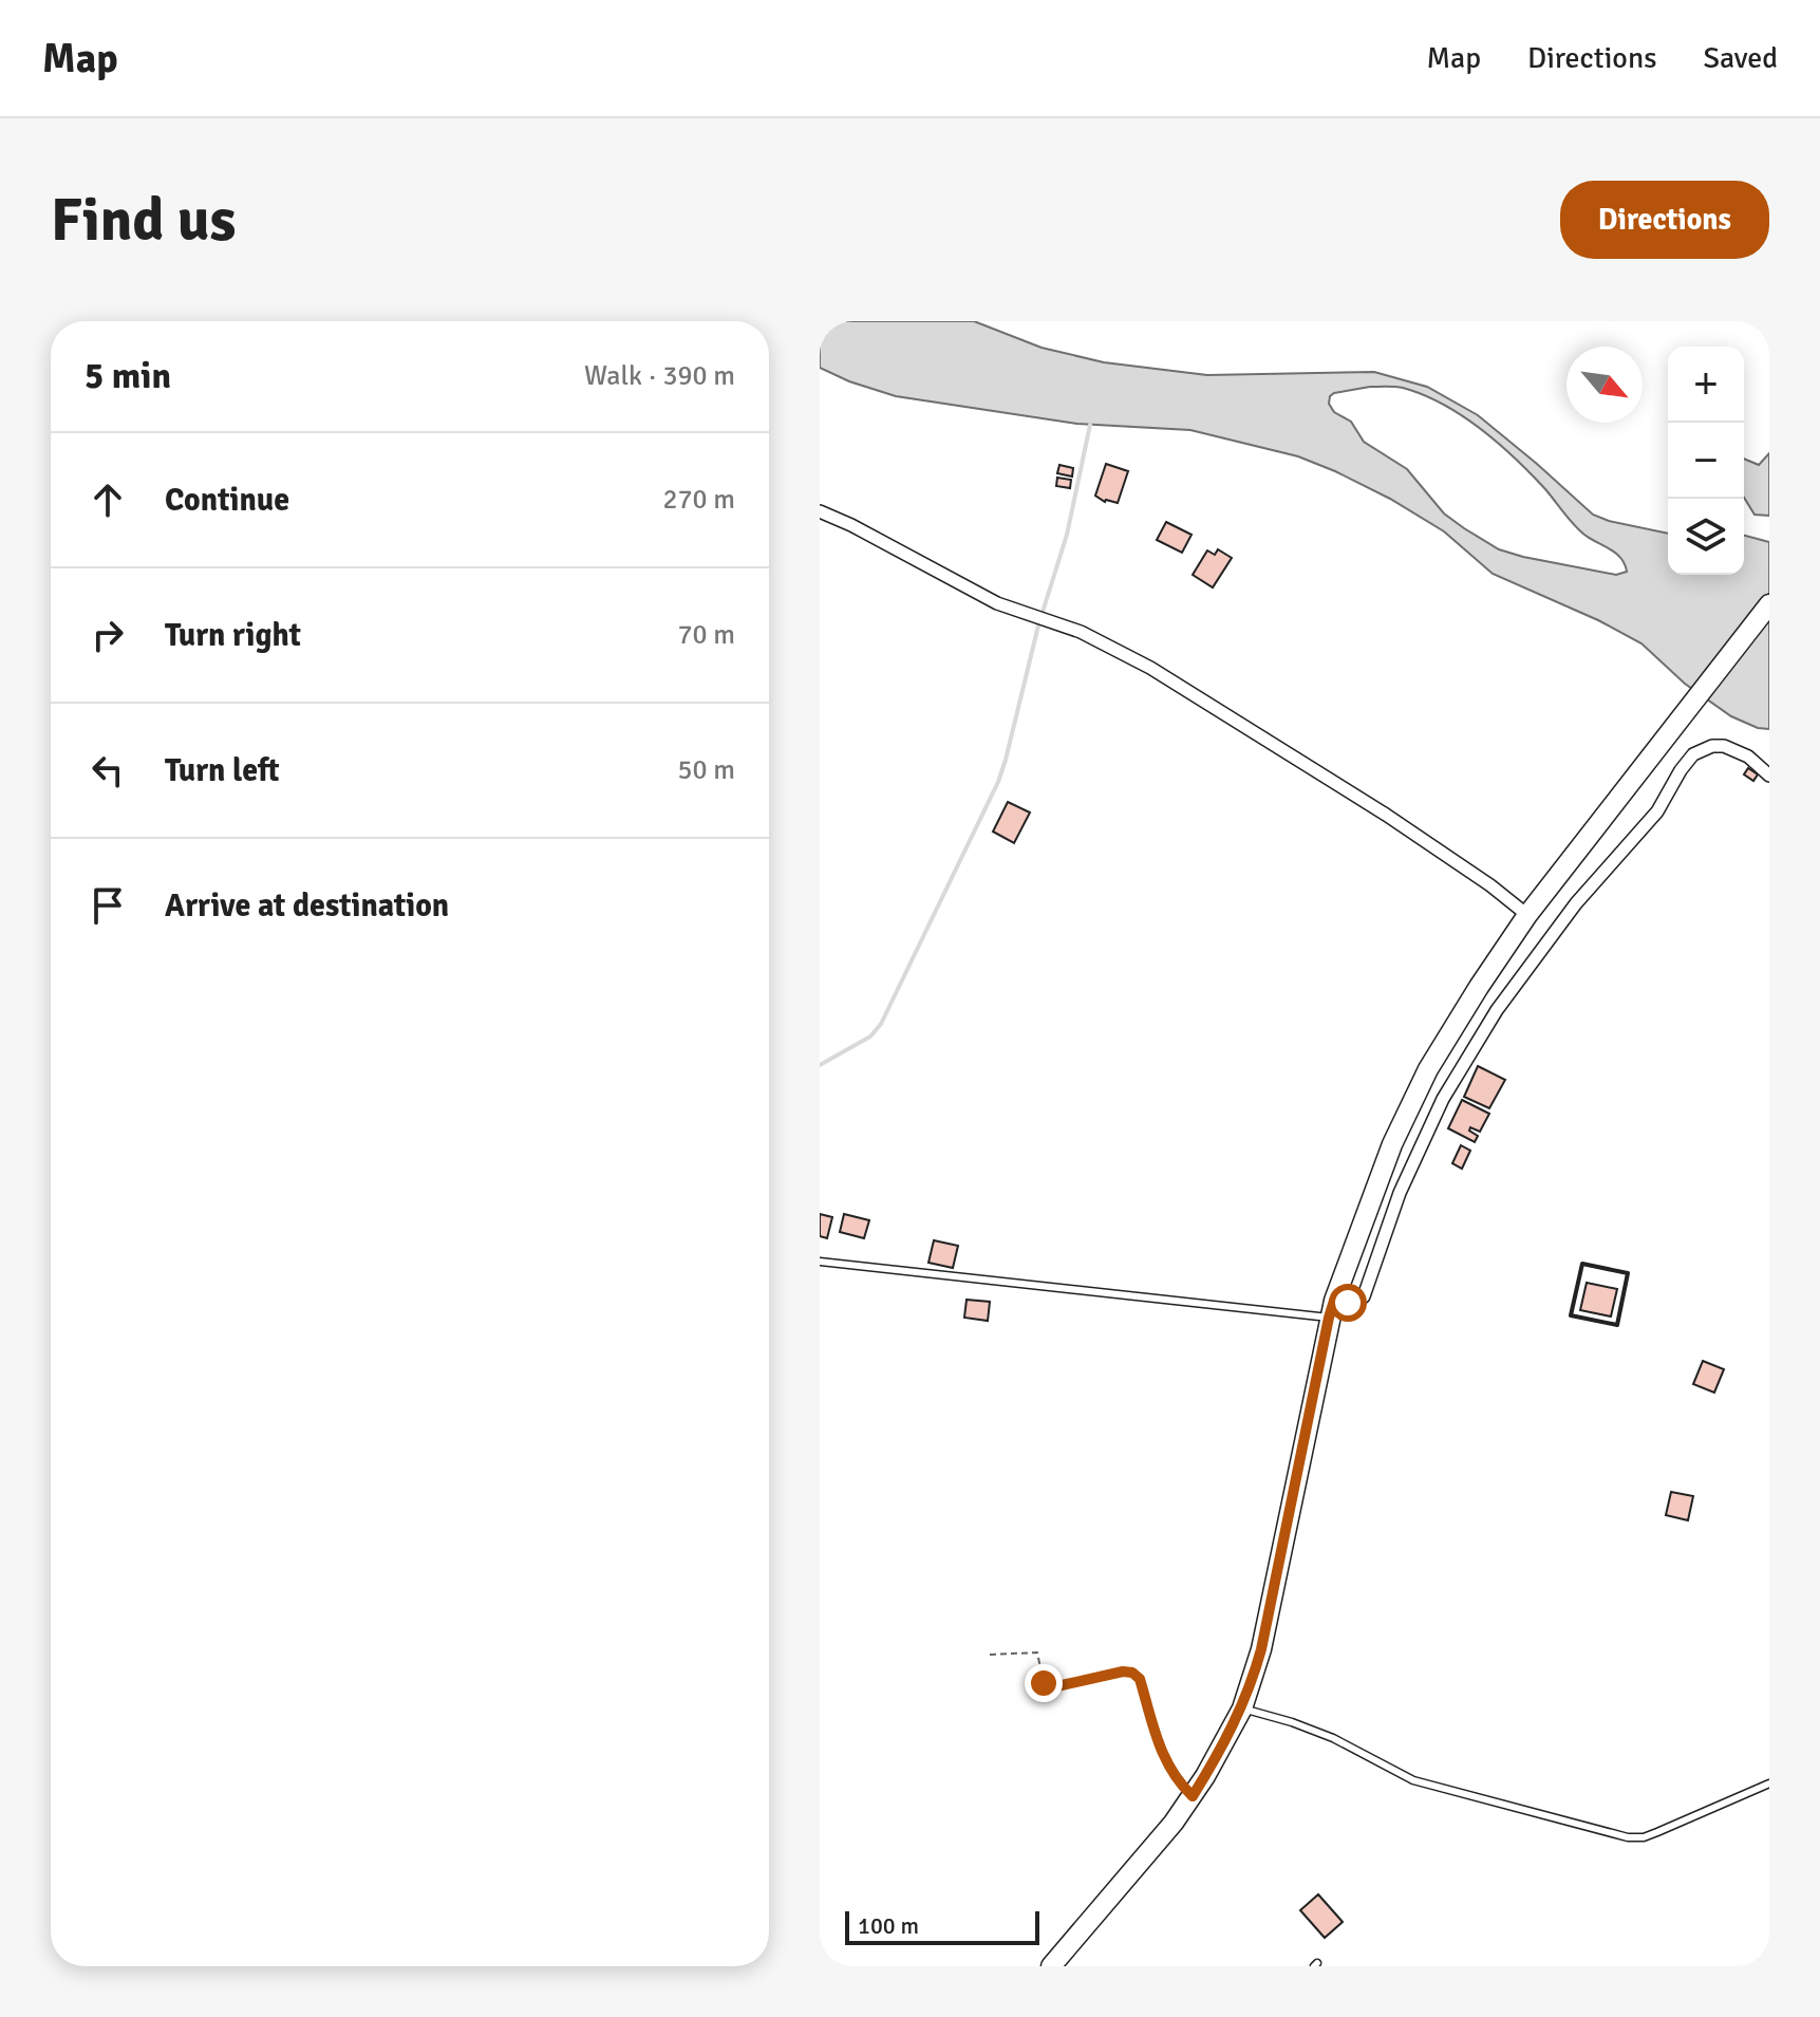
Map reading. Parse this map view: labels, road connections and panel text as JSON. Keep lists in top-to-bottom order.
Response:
{
  "scale_bar": "100 m",
  "north": "bottom right",
  "page": {
    "header": "Map",
    "nav": ["Map", "Directions", "Saved"],
    "buttons": "Directions",
    "title": "Find us",
    "heading": ["5 min", "Walk · 390 m"],
    "map_buttons": ["+", "−"],
    "list": [
      ["Continue", "270 m"],
      ["Turn right", "70 m"],
      ["Turn left", "50 m"],
      "Arrive at destination"
    ],
    "scale": "100 m"
  }
}
